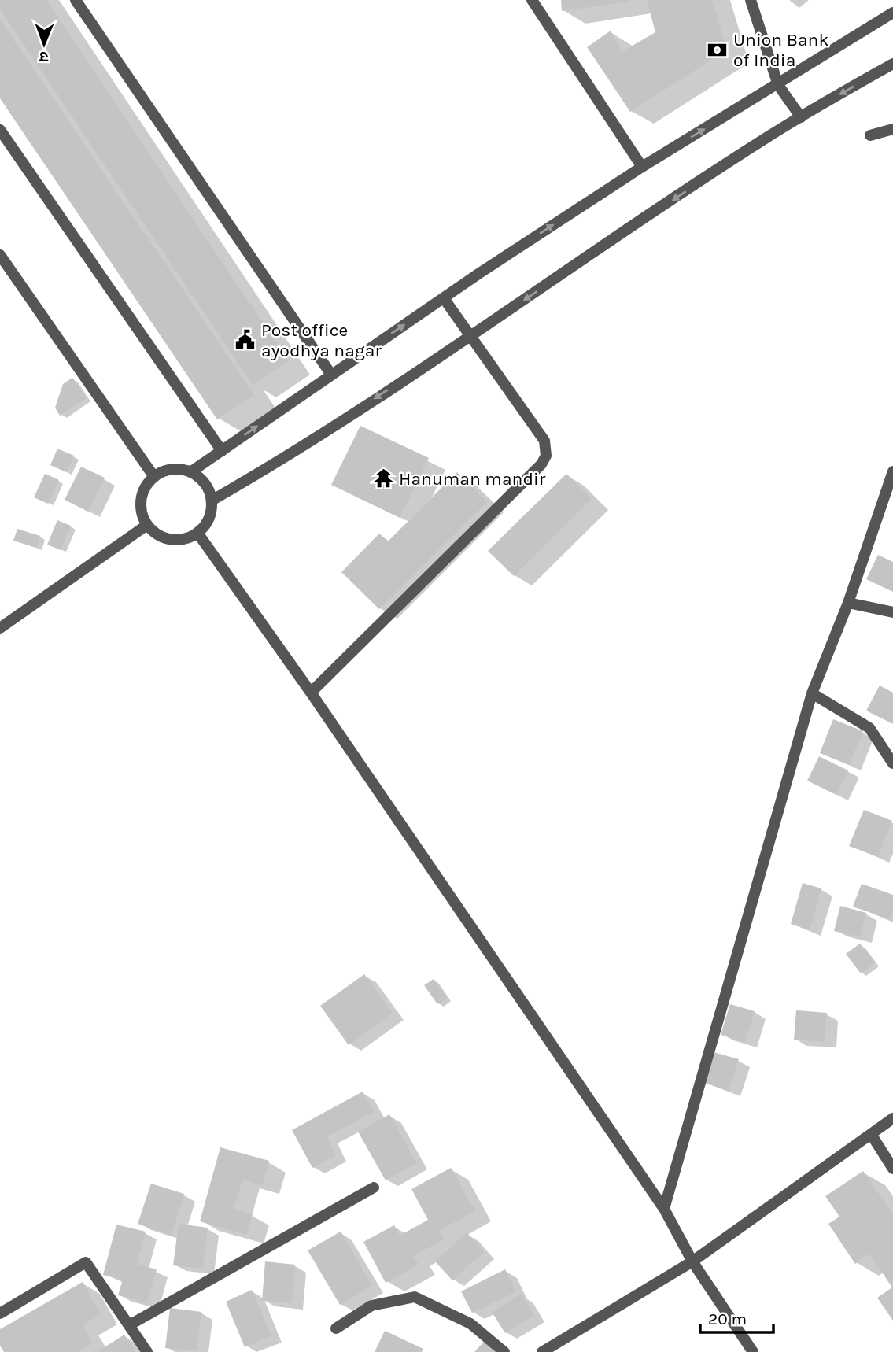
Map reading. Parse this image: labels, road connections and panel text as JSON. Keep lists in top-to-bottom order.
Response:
{
  "places": {
    "bank": ["Union Bank of India"],
    "public building": ["Post office ayodhya nagar"],
    "temple": ["Hanuman mandir"]
  },
  "scale_bar": "20 m",
  "north": "bottom"
}
